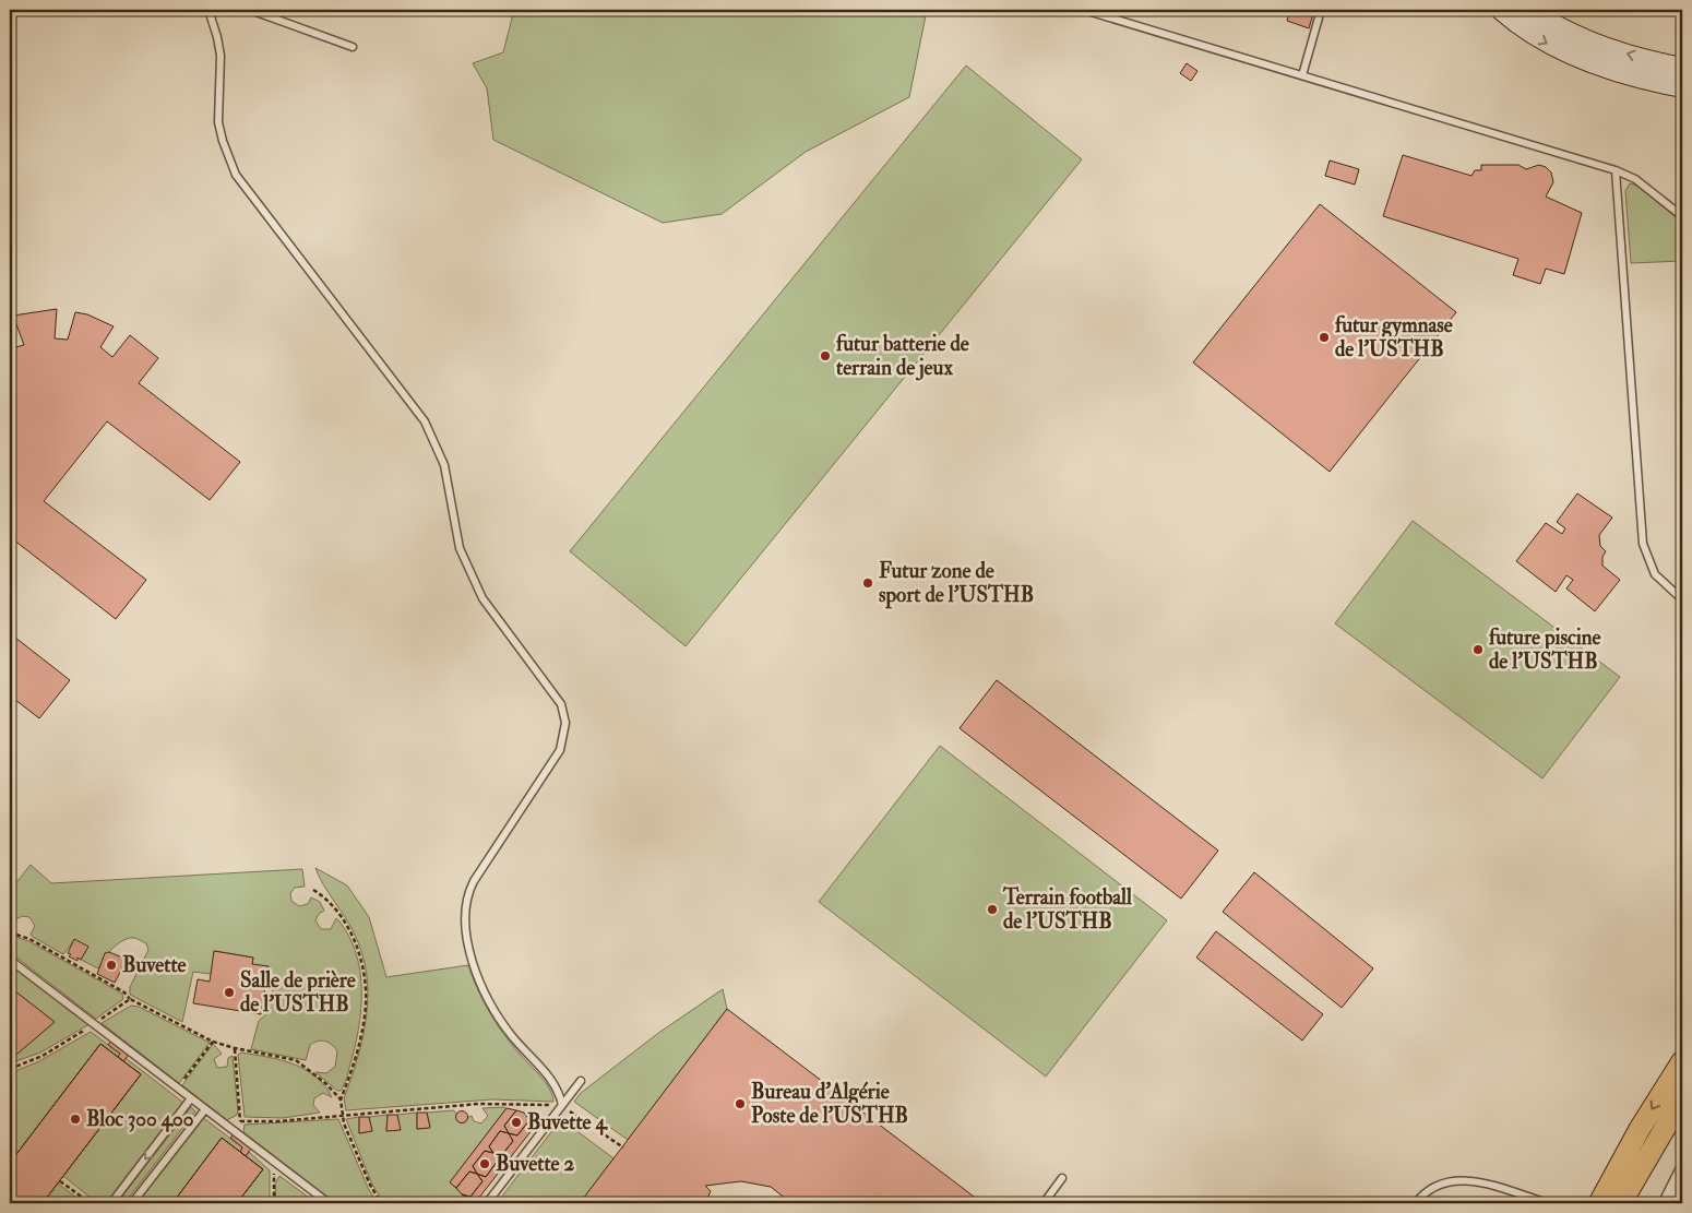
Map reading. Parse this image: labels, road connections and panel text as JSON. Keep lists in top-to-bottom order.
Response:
{
  "places": [
    "futur gymnase de l'USTHB",
    "futur batterie de terrain de jeux",
    "Futur zone de sport de l'USTHB",
    "future piscine de l'USTHB",
    "Terrain football de l'USTHB",
    "Buvette",
    "Salle de prière de l'USTHB",
    "Bureau d'Algérie Poste de l'USTHB",
    "Bloc 300 400",
    "Buvette 4",
    "Buvette 2"
  ]
}
